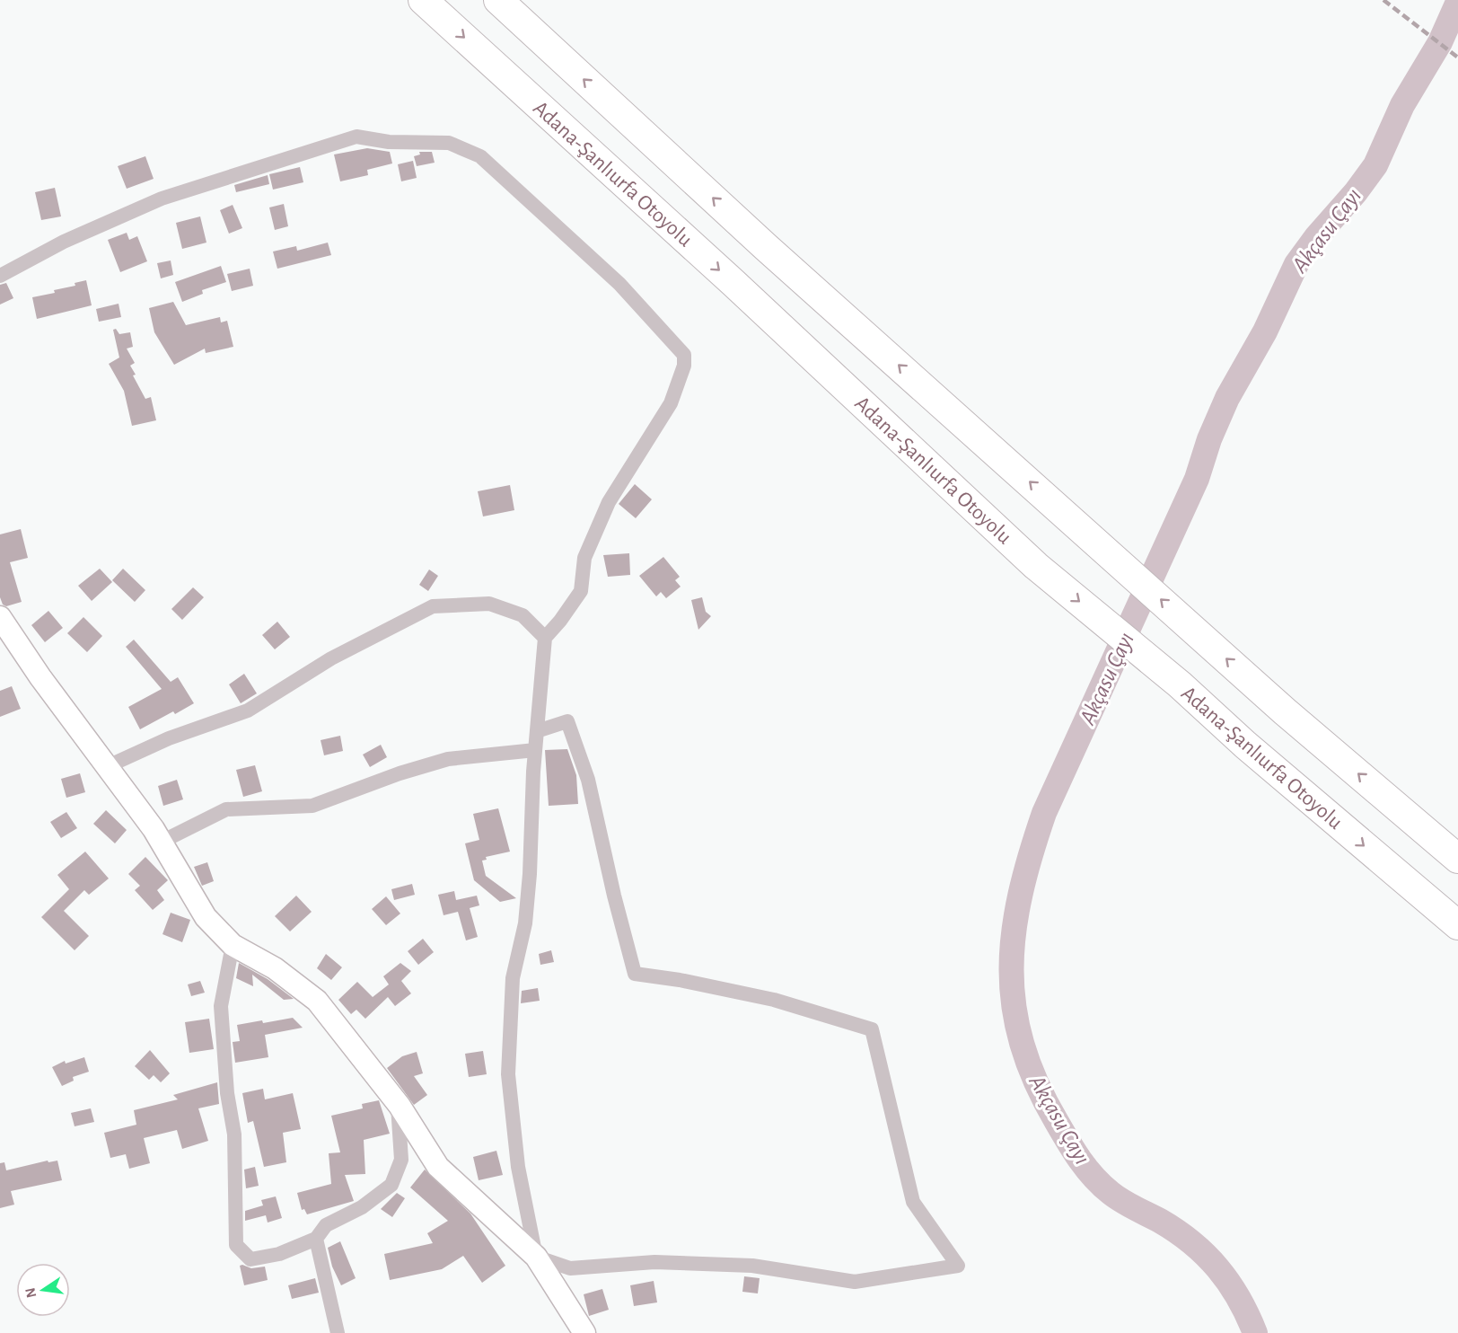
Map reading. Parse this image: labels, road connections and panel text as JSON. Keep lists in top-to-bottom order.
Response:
{
  "streets": {
    "highway": ["Adana-Şanlıurfa Otoyolu"]
  },
  "water": ["Akçasu Çayı"],
  "north": "left"
}
